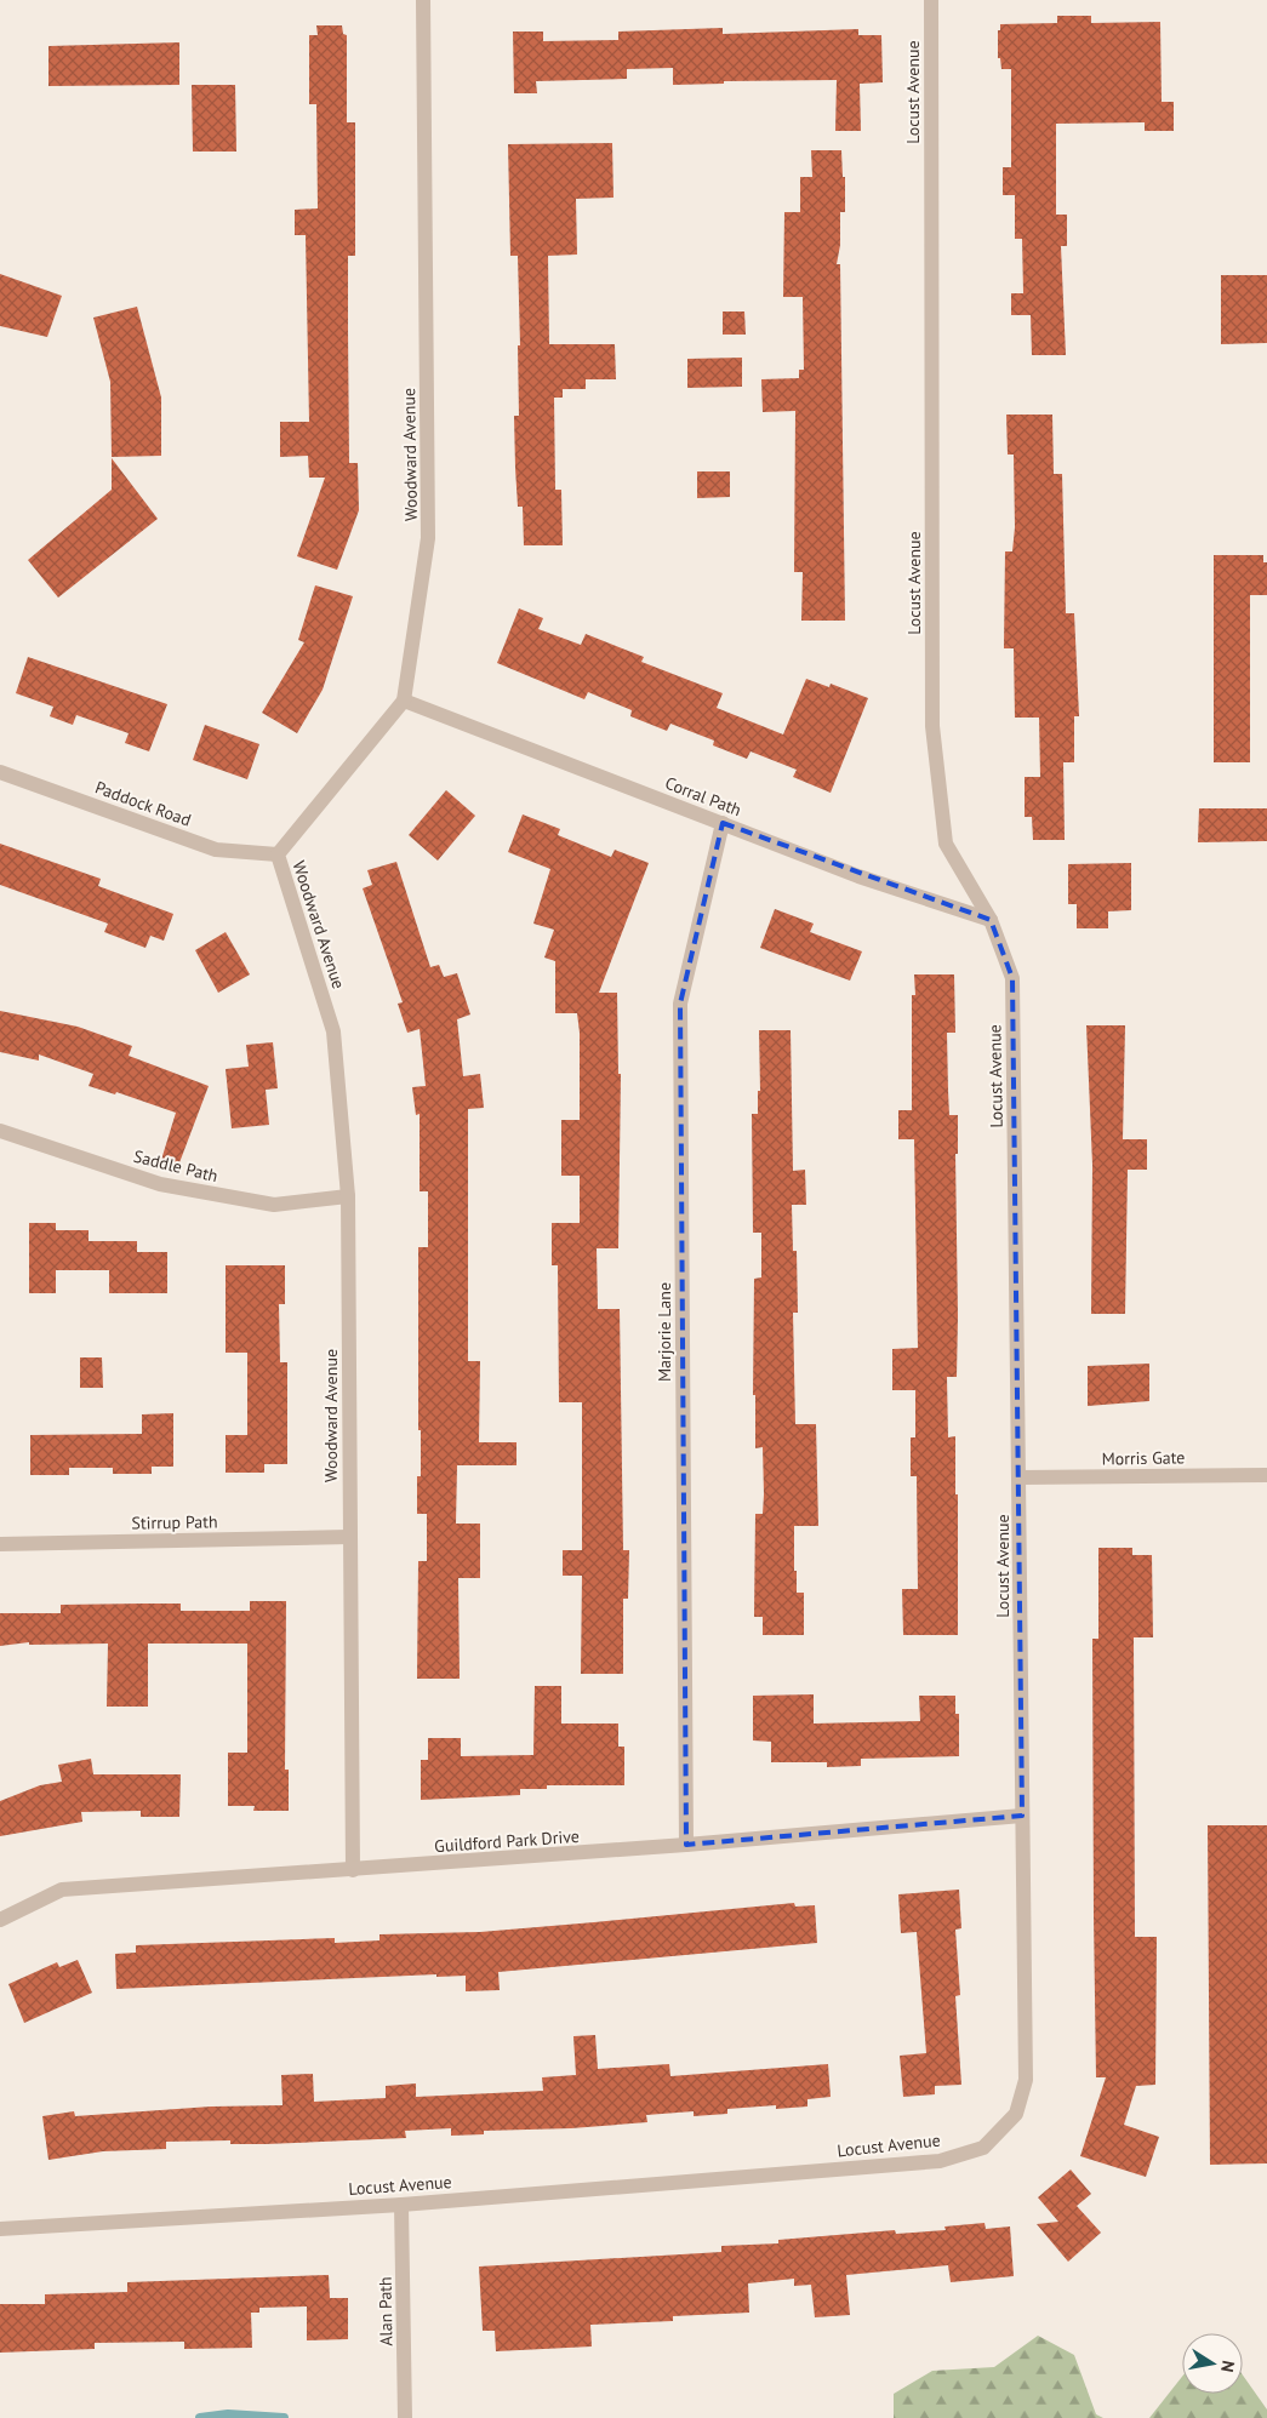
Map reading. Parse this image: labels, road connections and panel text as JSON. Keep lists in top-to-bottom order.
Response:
{
  "streets": {
    "street": [
      "Locust Avenue",
      "Woodward Avenue",
      "Corral Path",
      "Paddock Road",
      "Saddle Path",
      "Marjorie Lane",
      "Morris Gate",
      "Stirrup Path",
      "Guildford Park Drive",
      "Alan Path"
    ]
  },
  "crossings": [
    ["Locust Avenue", "Corral Path"],
    ["Locust Avenue", "Morris Gate"],
    ["Locust Avenue", "Guildford Park Drive"],
    ["Locust Avenue", "Alan Path"],
    ["Woodward Avenue", "Corral Path"],
    ["Woodward Avenue", "Paddock Road"],
    ["Woodward Avenue", "Saddle Path"],
    ["Woodward Avenue", "Stirrup Path"],
    ["Woodward Avenue", "Guildford Park Drive"],
    ["Corral Path", "Marjorie Lane"],
    ["Marjorie Lane", "Guildford Park Drive"]
  ],
  "north": "right"
}
